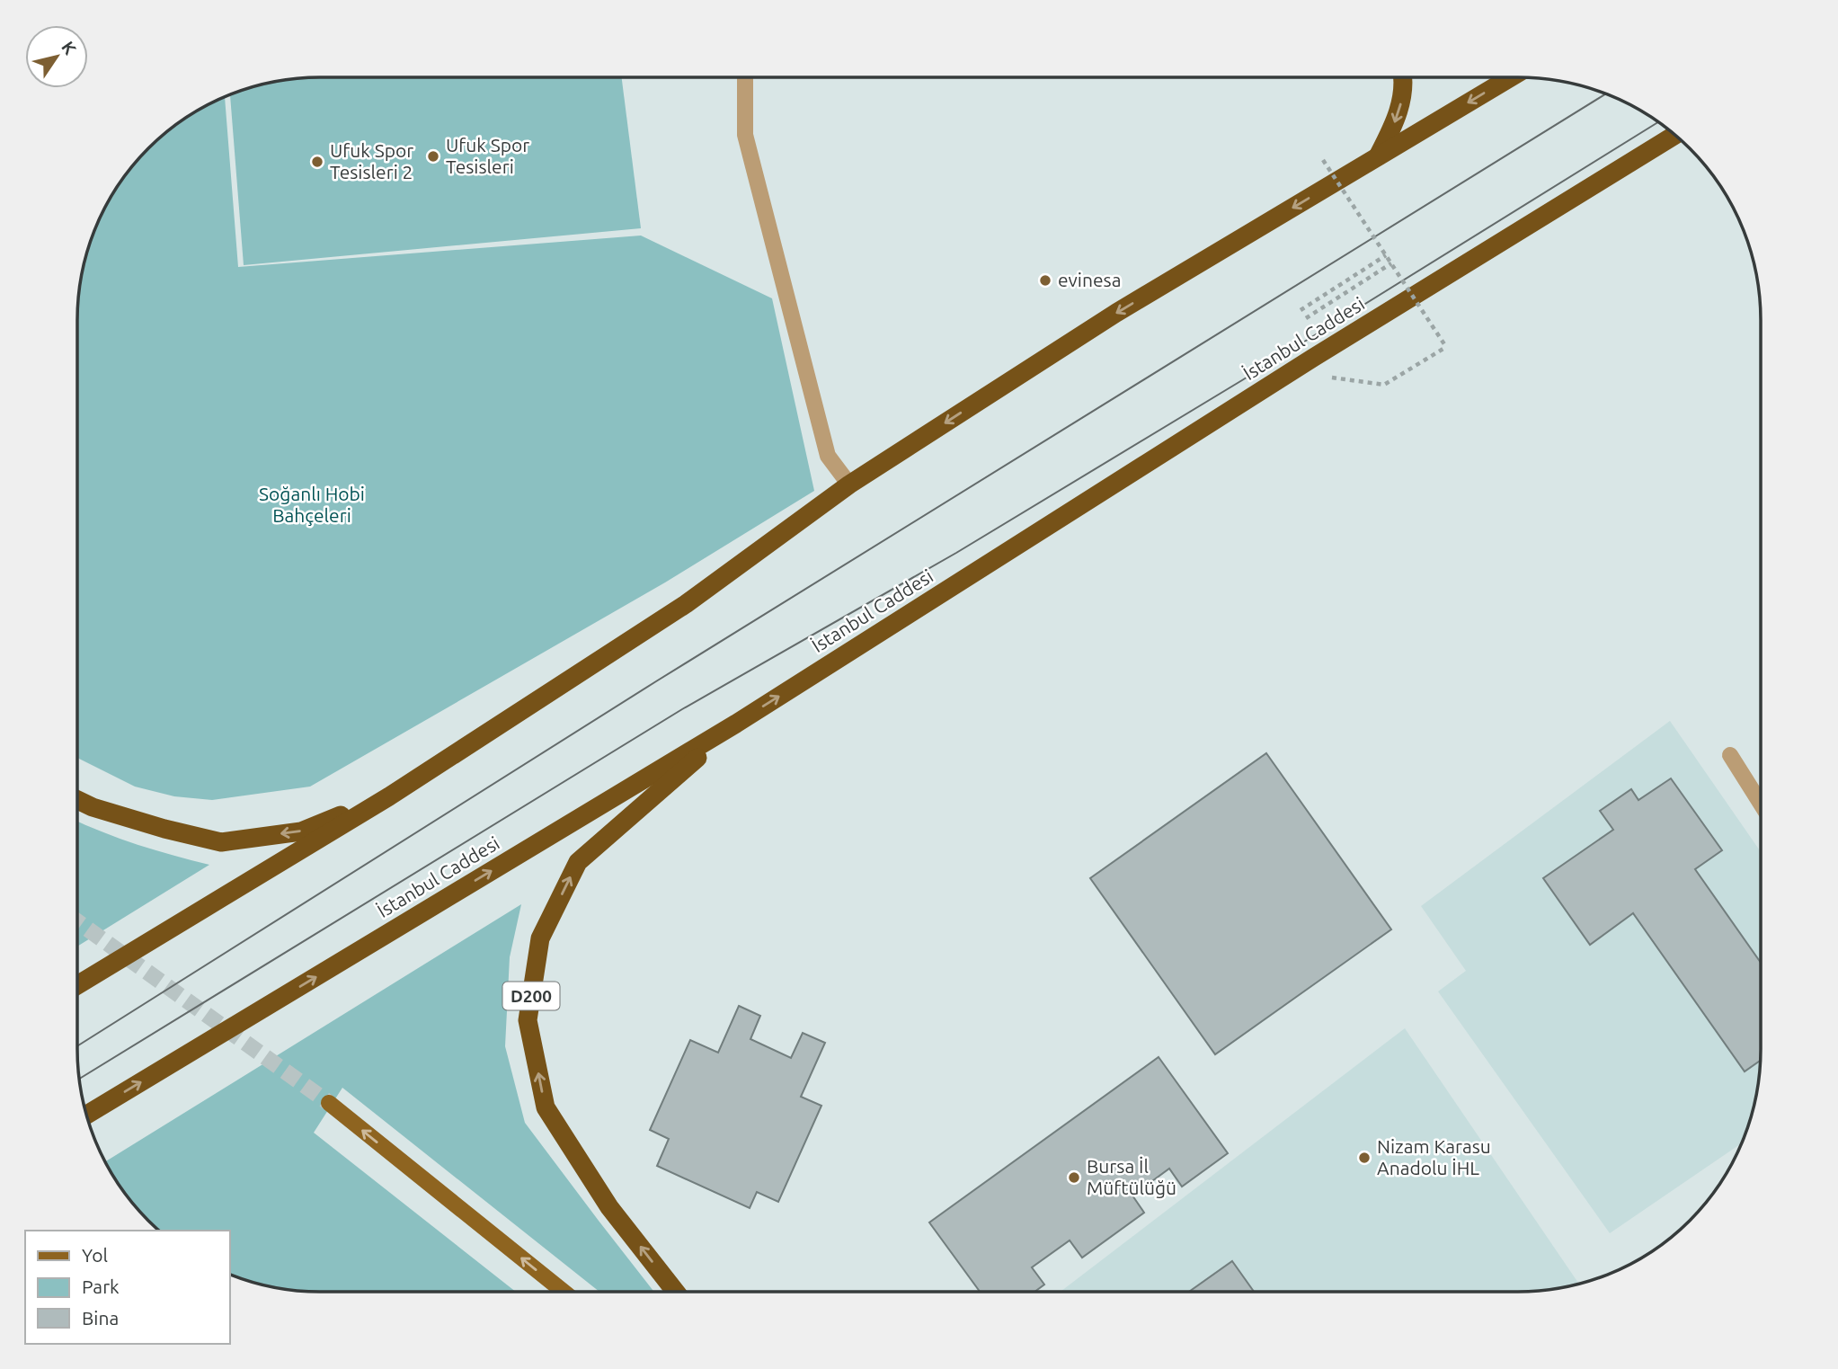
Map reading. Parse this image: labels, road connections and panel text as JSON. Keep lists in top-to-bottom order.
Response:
{
  "streets": {
    "highway": ["İstanbul Caddesi", "D200"]
  },
  "crossings": [
    ["İstanbul Caddesi", "D200"]
  ],
  "parks": ["Soğanlı Hobi Bahçeleri"],
  "places": [
    "Ufuk Spor Tesisleri",
    "Ufuk Spor Tesisleri 2",
    "evinesa",
    "Nizam Karasu Anadolu İHL",
    "Bursa İl Müftülüğü"
  ],
  "legend": ["Yol", "Park", "Bina"],
  "north": "top right"
}
